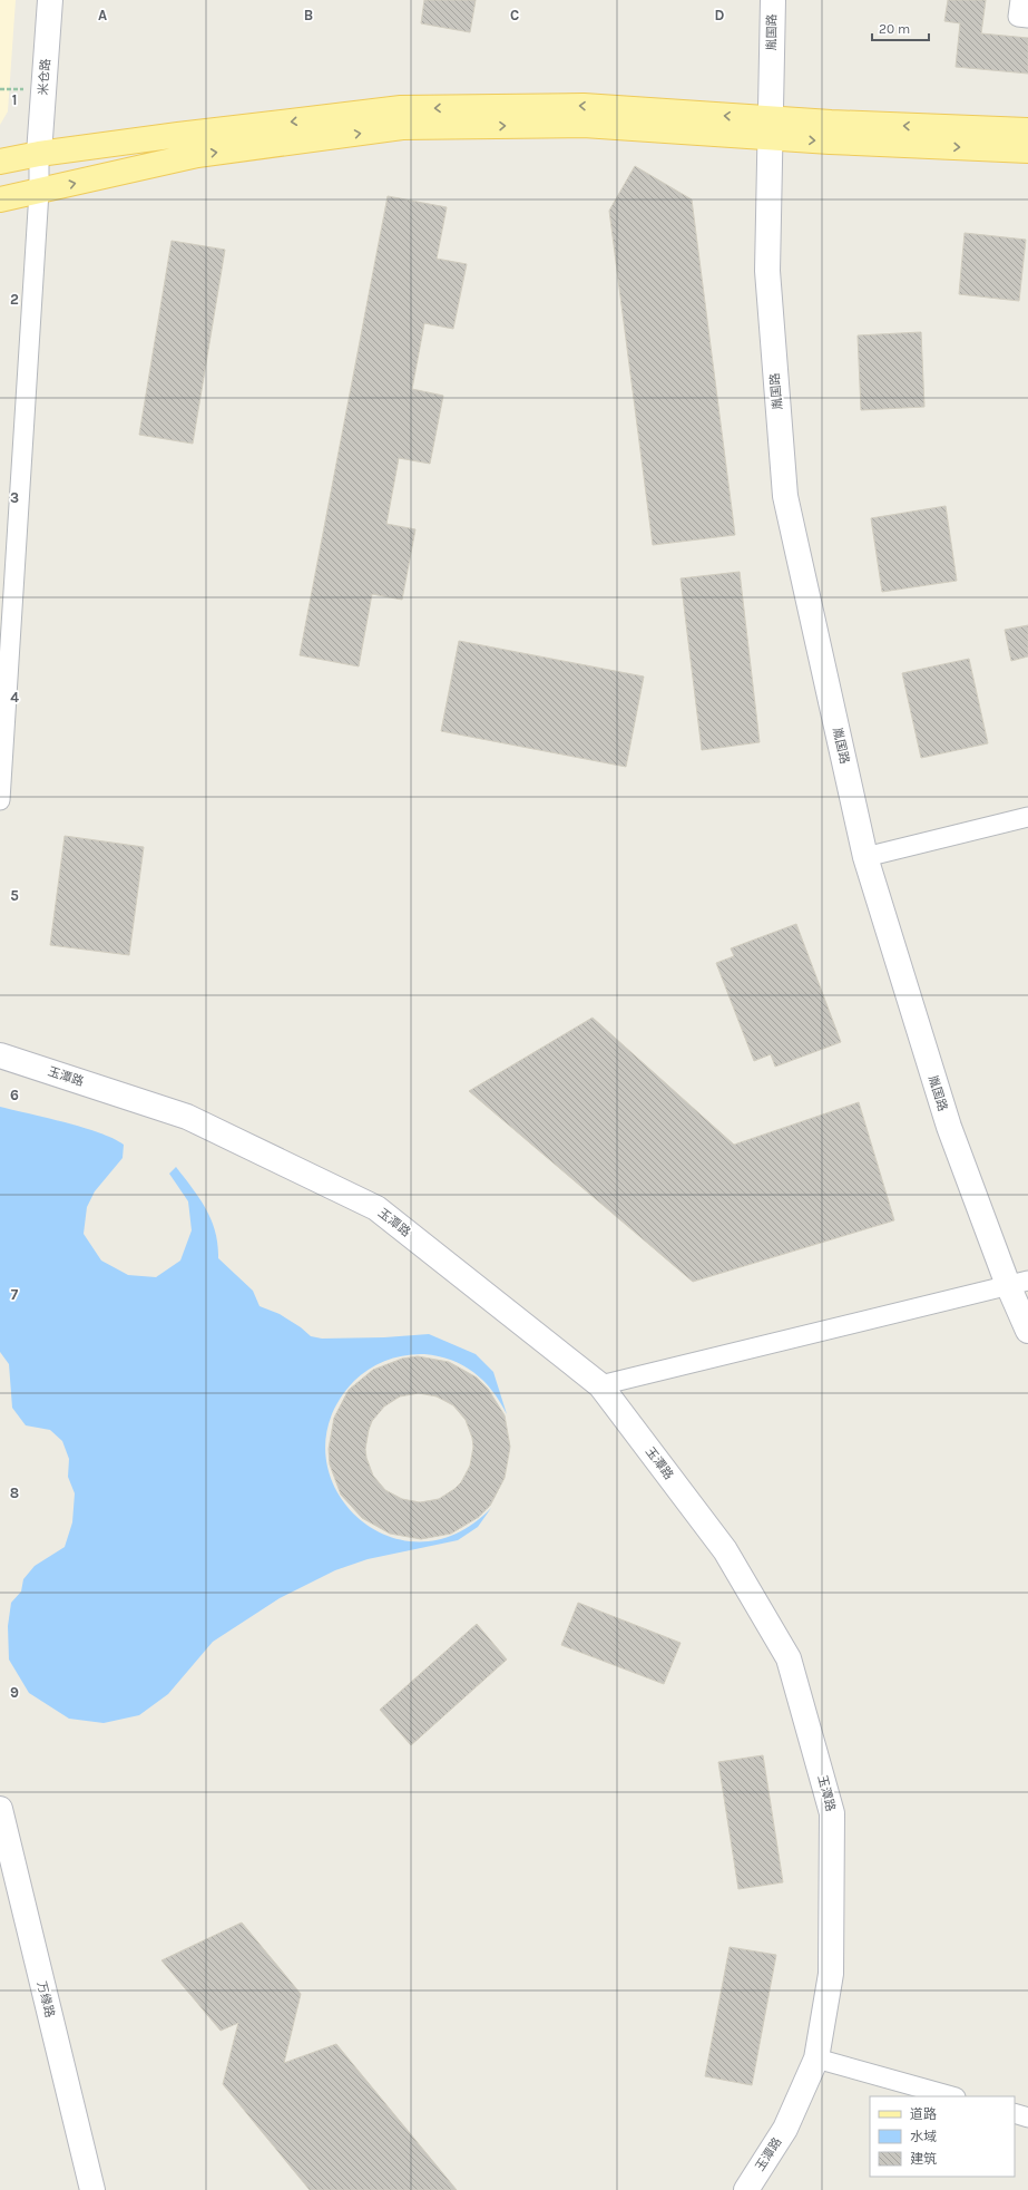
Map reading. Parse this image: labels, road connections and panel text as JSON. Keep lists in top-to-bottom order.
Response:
{
  "streets": {
    "main road": [
      "胤国路",
      "米仓路",
      "玉潭路",
      "万缘路"
    ]
  },
  "legend": ["道路", "水域", "建筑"],
  "scale_bar": "20 m",
  "grid": {
    "columns": [
      "A",
      "B",
      "C",
      "D"
    ],
    "rows": [
      "1",
      "2",
      "3",
      "4",
      "5",
      "6",
      "7",
      "8",
      "9"
    ]
  }
}
